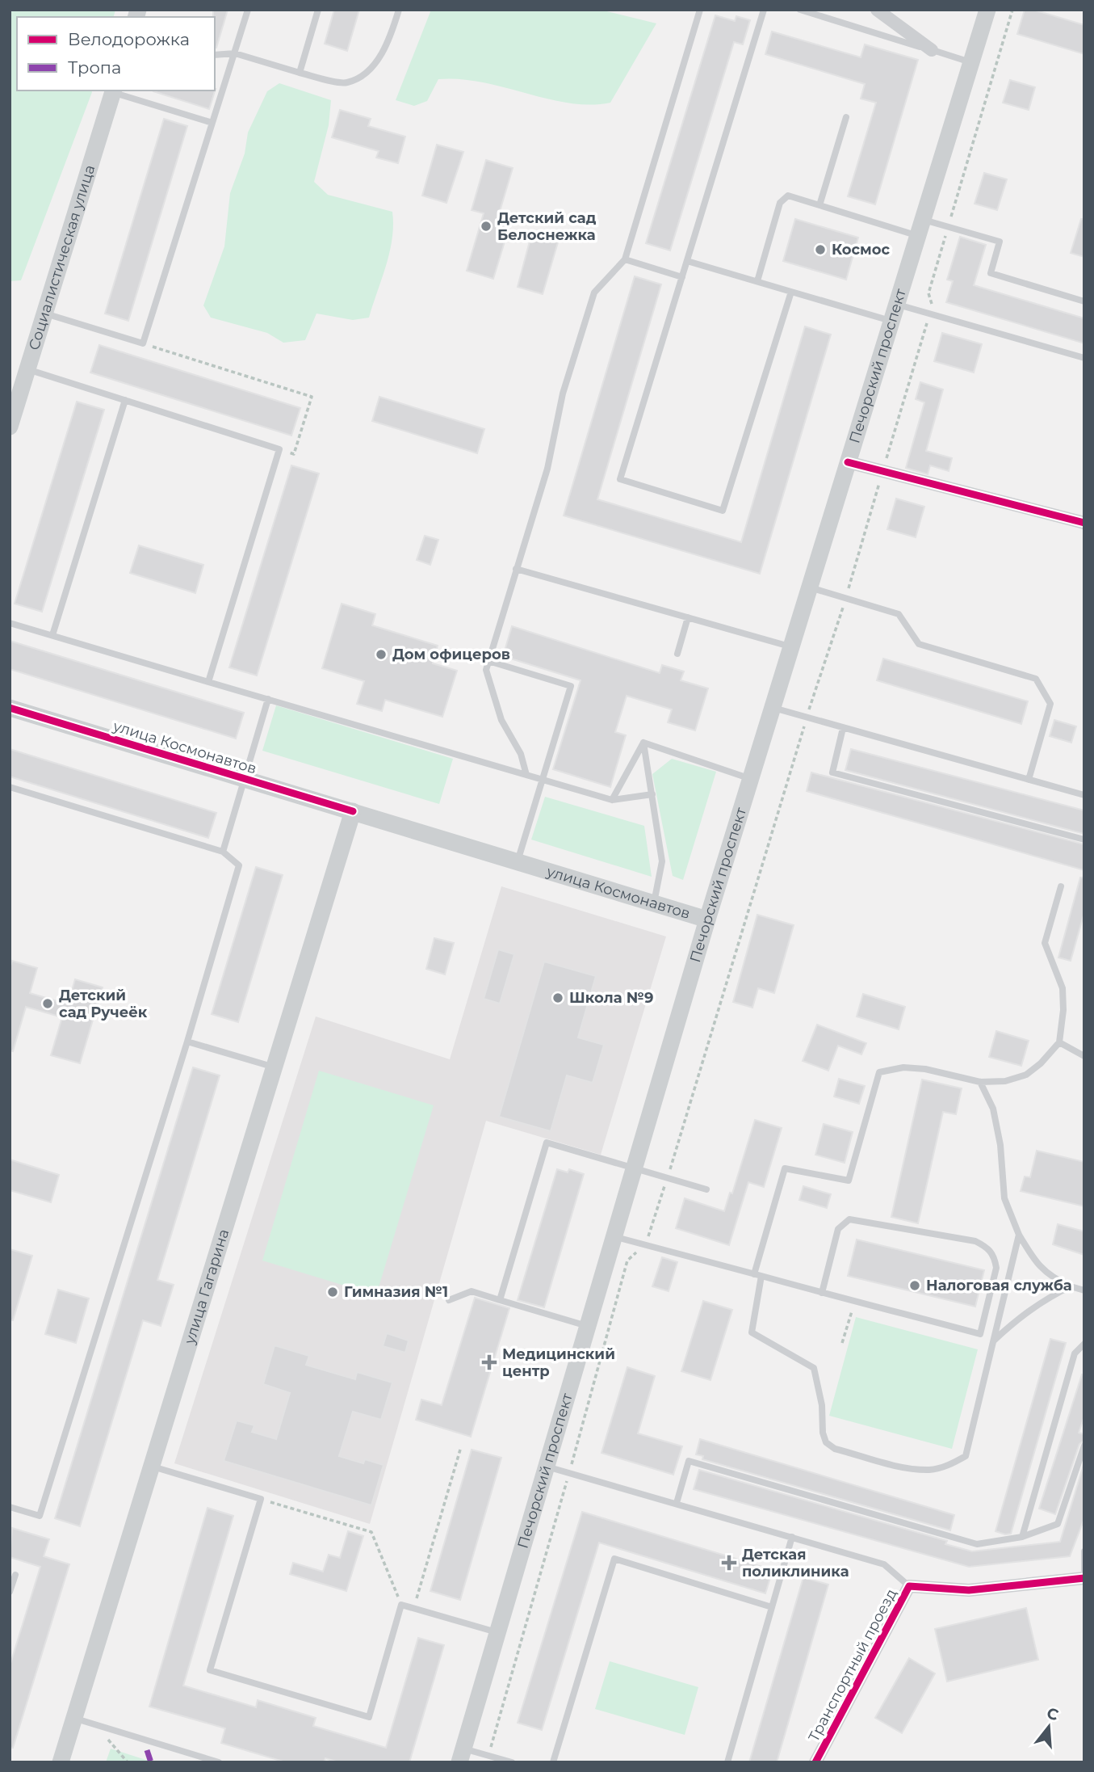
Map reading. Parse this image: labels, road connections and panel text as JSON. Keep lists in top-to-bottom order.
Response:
{
  "streets": {
    "main road": [
      "Социалистическая улица",
      "Печорский проспект",
      "улица Космонавтов",
      "улица Гагарина"
    ],
    "street": ["Транспортный проезд"]
  },
  "crossings": [
    ["Печорский проспект", "улица Космонавтов"],
    ["улица Космонавтов", "улица Гагарина"]
  ],
  "places": {
    "other": [
      "Детский сад Белоснежка",
      "Космос",
      "Дом офицеров",
      "Школа №9",
      "Детский сад Ручеёк",
      "Налоговая служба",
      "Гимназия №1"
    ],
    "health": ["Медицинский центр", "Детская поликлиника"]
  },
  "legend": ["Велодорожка", "Тропа"],
  "north": "top"
}
